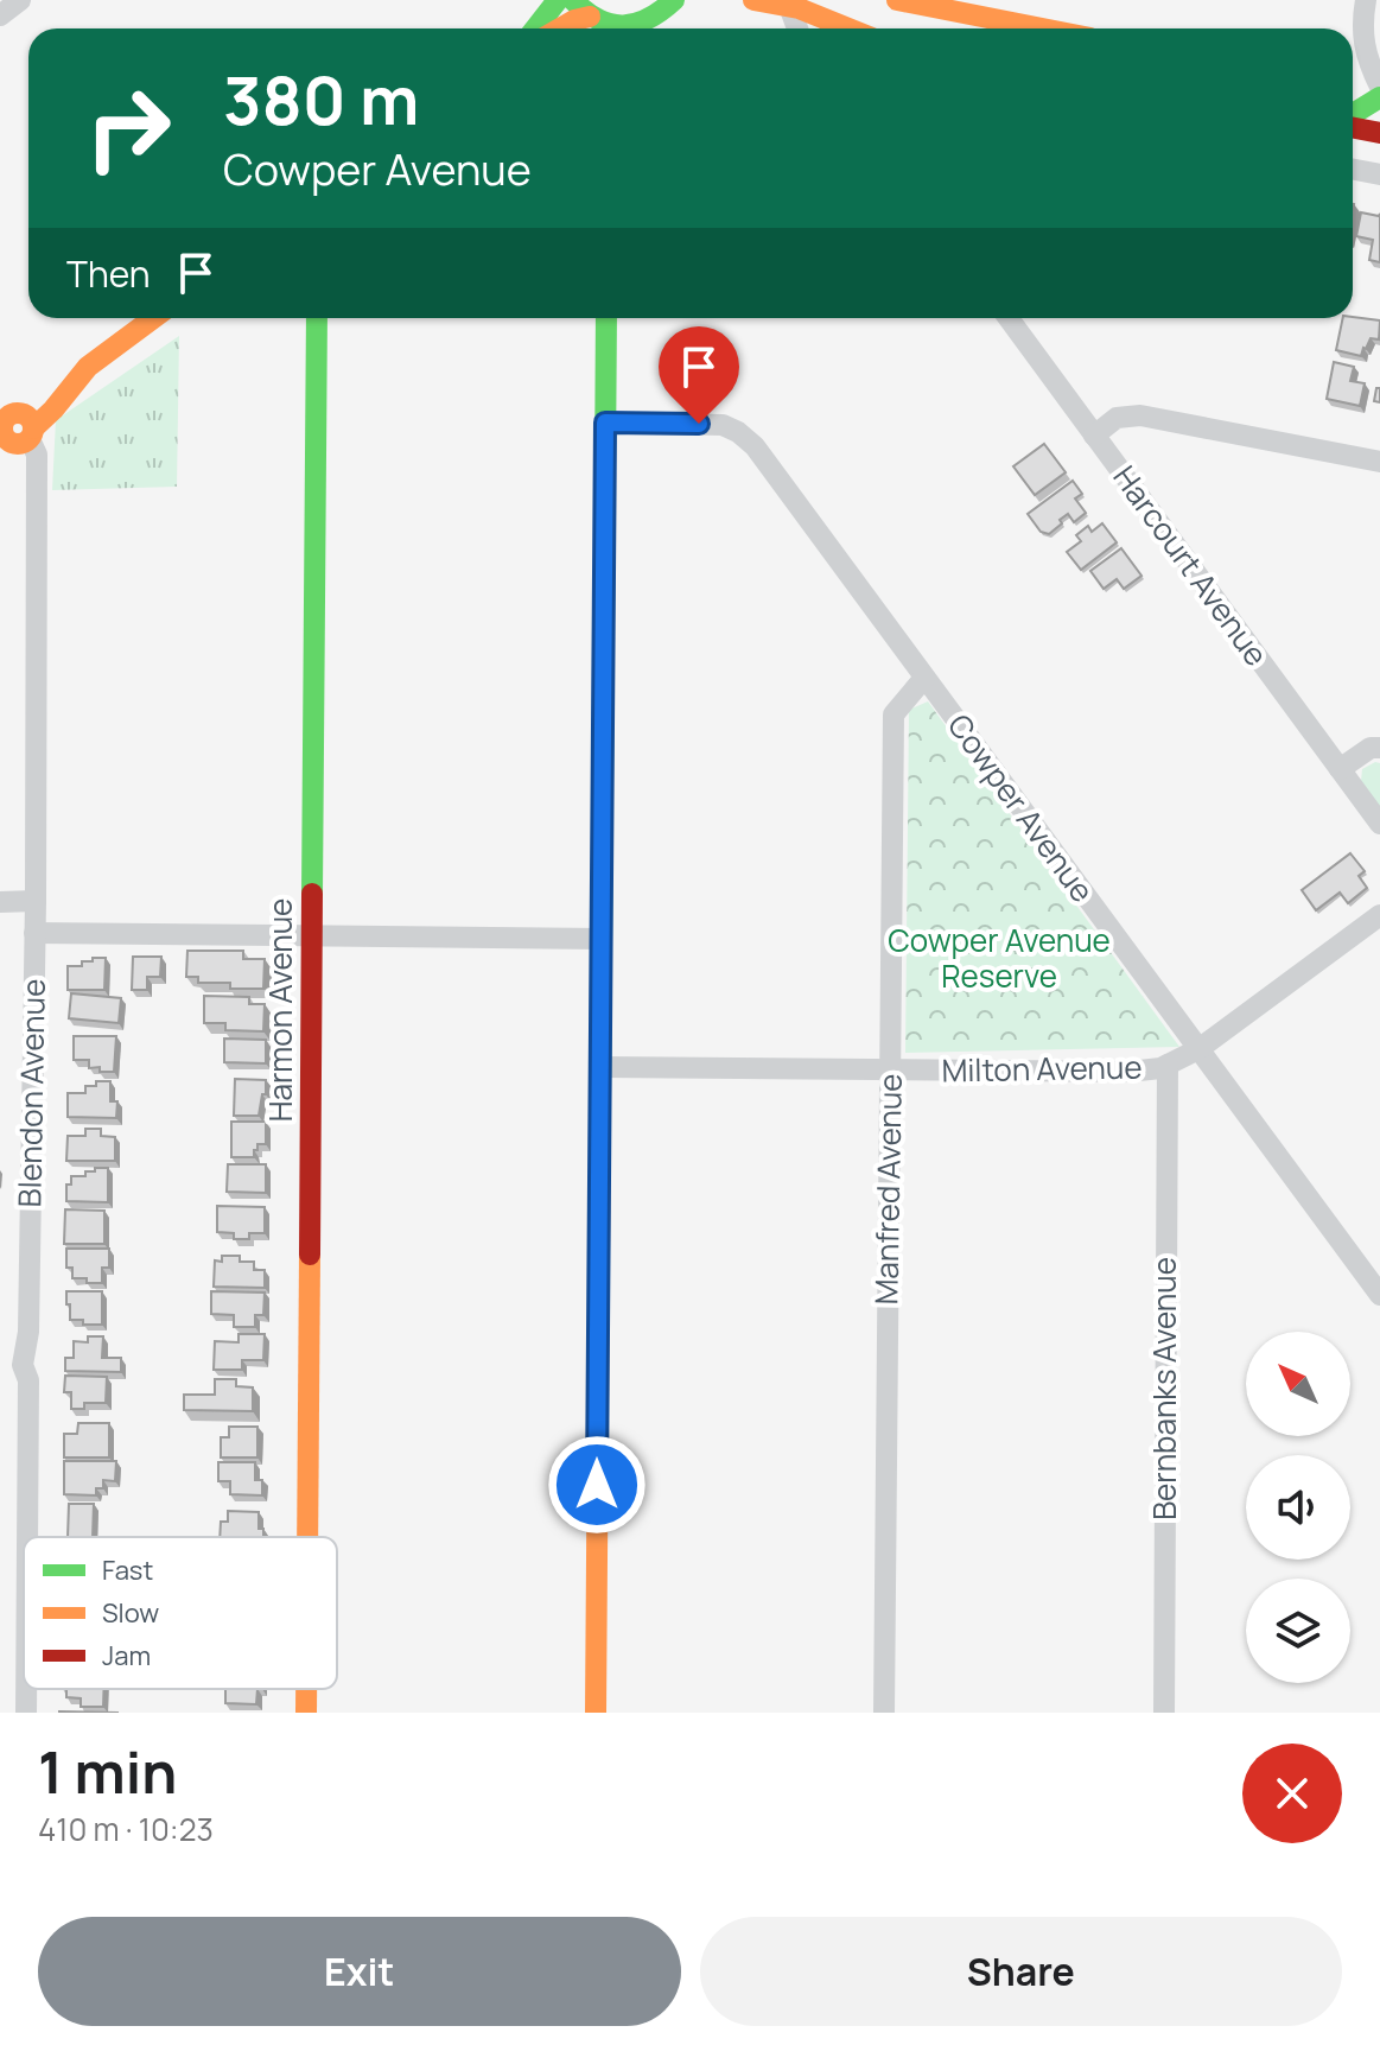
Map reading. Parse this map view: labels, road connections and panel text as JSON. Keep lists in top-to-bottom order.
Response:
{
  "streets": {
    "street": [
      "Harcourt Avenue",
      "Cowper Avenue",
      "Harmon Avenue",
      "Milton Avenue",
      "Blendon Avenue",
      "Manfred Avenue",
      "Bernbanks Avenue"
    ]
  },
  "crossings": [
    ["Cowper Avenue", "Milton Avenue"],
    ["Cowper Avenue", "Manfred Avenue"],
    ["Milton Avenue", "Manfred Avenue"],
    ["Milton Avenue", "Bernbanks Avenue"]
  ],
  "parks": ["Cowper Avenue Reserve"],
  "legend": ["Fast", "Slow", "Jam"],
  "north": "top left",
  "page": {
    "turn": ["380 m", "Cowper Avenue"],
    "then": "Then",
    "heading": ["1 min", "410 m · 10:23"],
    "buttons": ["Exit", "Share"]
  }
}
